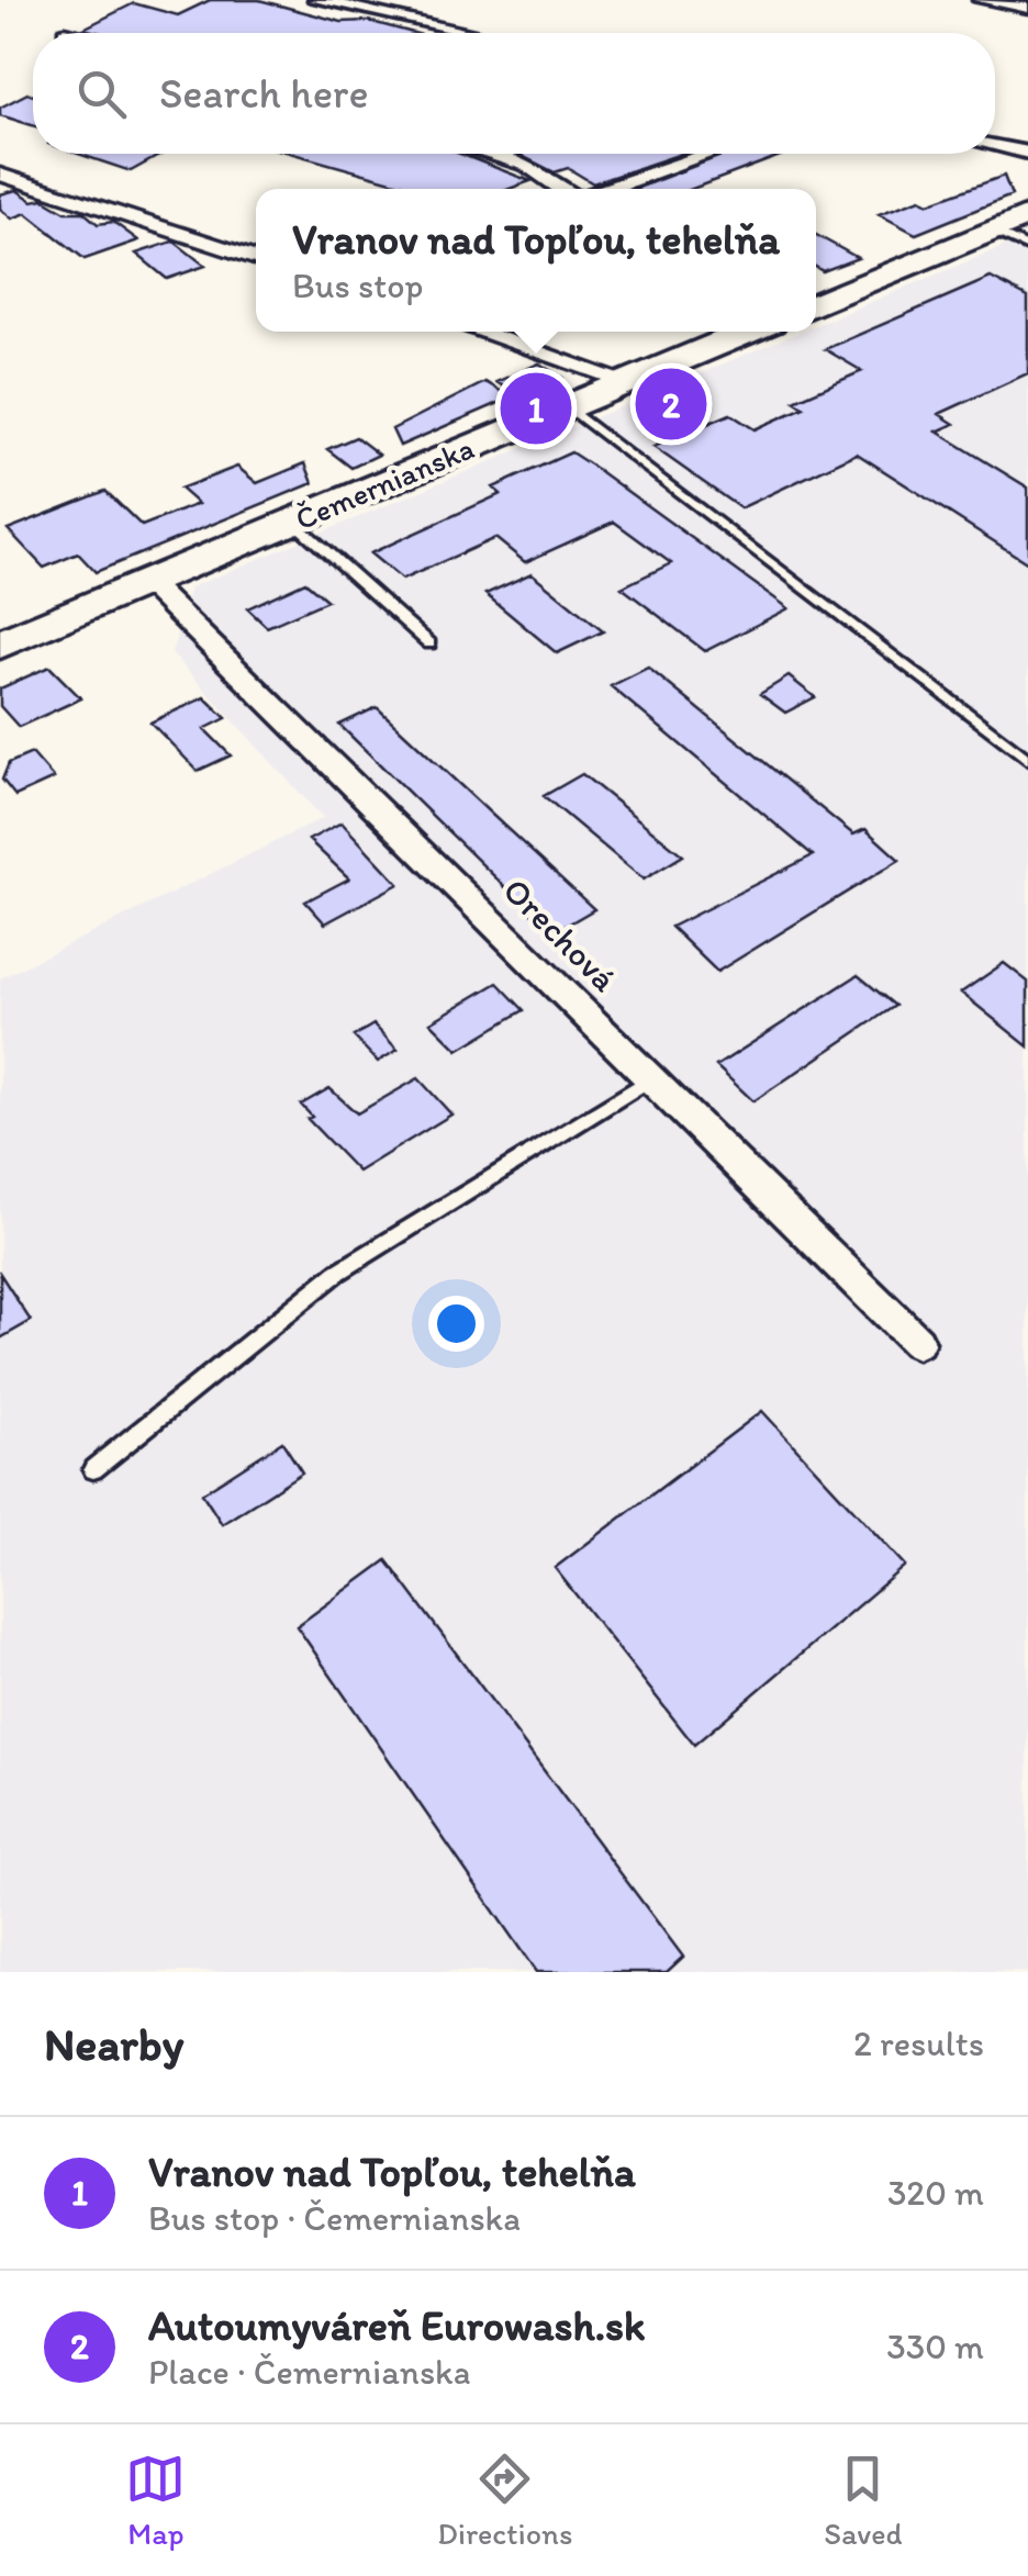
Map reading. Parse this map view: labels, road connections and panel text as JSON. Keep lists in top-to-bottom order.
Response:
{
  "streets": {
    "main road": ["Čemernianska"],
    "street": ["Orechová"]
  },
  "crossings": [
    ["Čemernianska", "Orechová"]
  ],
  "page": {
    "search": "Search here",
    "popup": ["Vranov nad Topľou, tehelňa", "Bus stop"],
    "pins": ["2", "1"],
    "heading": ["Nearby", "2 results"],
    "list": [
      {
        "mark": "1",
        "name": "Vranov nad Topľou, tehelňa",
        "note": "Bus stop · Čemernianska",
        "value": "320 m"
      },
      {
        "mark": "2",
        "name": "Autoumyváreň Eurowash.sk",
        "note": "Place · Čemernianska",
        "value": "330 m"
      }
    ],
    "nav": ["Map", "Directions", "Saved"]
  }
}
